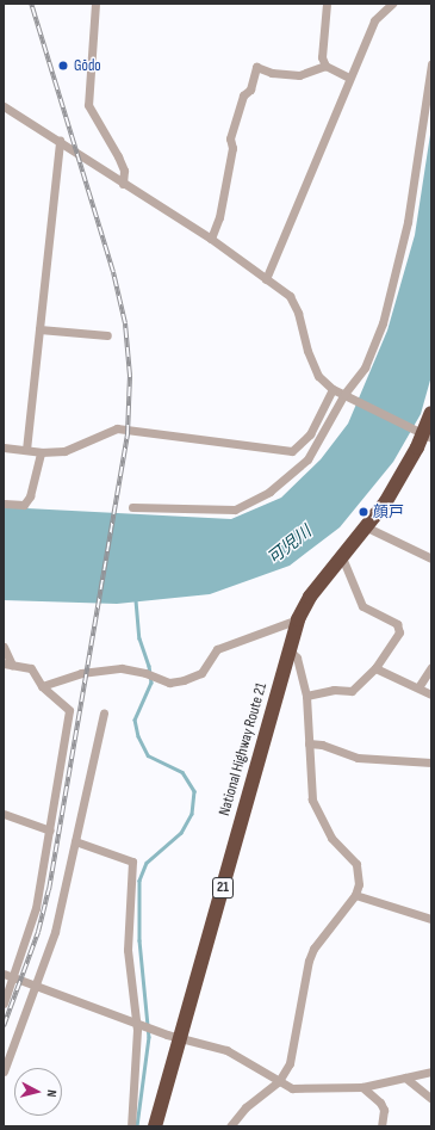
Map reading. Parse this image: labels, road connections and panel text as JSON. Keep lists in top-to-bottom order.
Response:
{
  "streets": {
    "highway": ["National Highway Route 21", "21"]
  },
  "water": ["可児川"],
  "places": ["Gōdo", "顔戸"],
  "north": "right"
}
